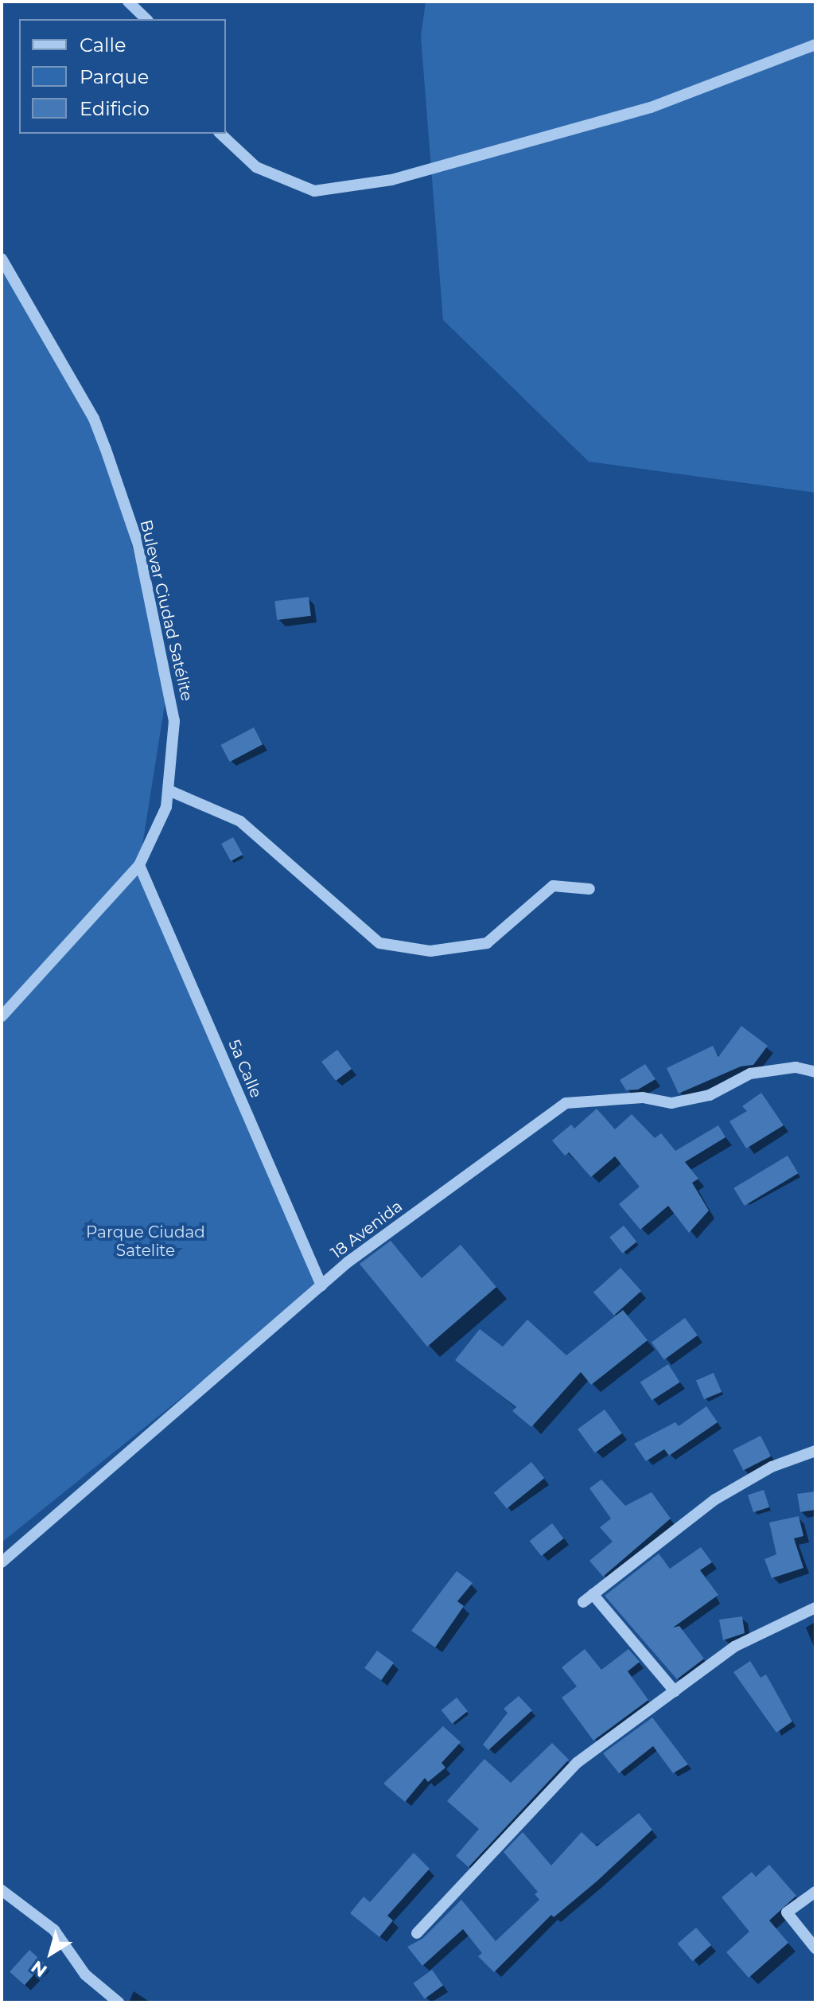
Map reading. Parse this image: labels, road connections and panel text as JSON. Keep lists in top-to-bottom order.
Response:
{
  "streets": {
    "street": ["Bulevar Ciudad Satélite", "5a Calle", "18 Avenida"]
  },
  "crossings": [
    ["Bulevar Ciudad Satélite", "5a Calle"],
    ["5a Calle", "18 Avenida"]
  ],
  "parks": ["Parque Ciudad Satelite"],
  "legend": ["Calle", "Parque", "Edificio"],
  "north": "bottom left"
}
